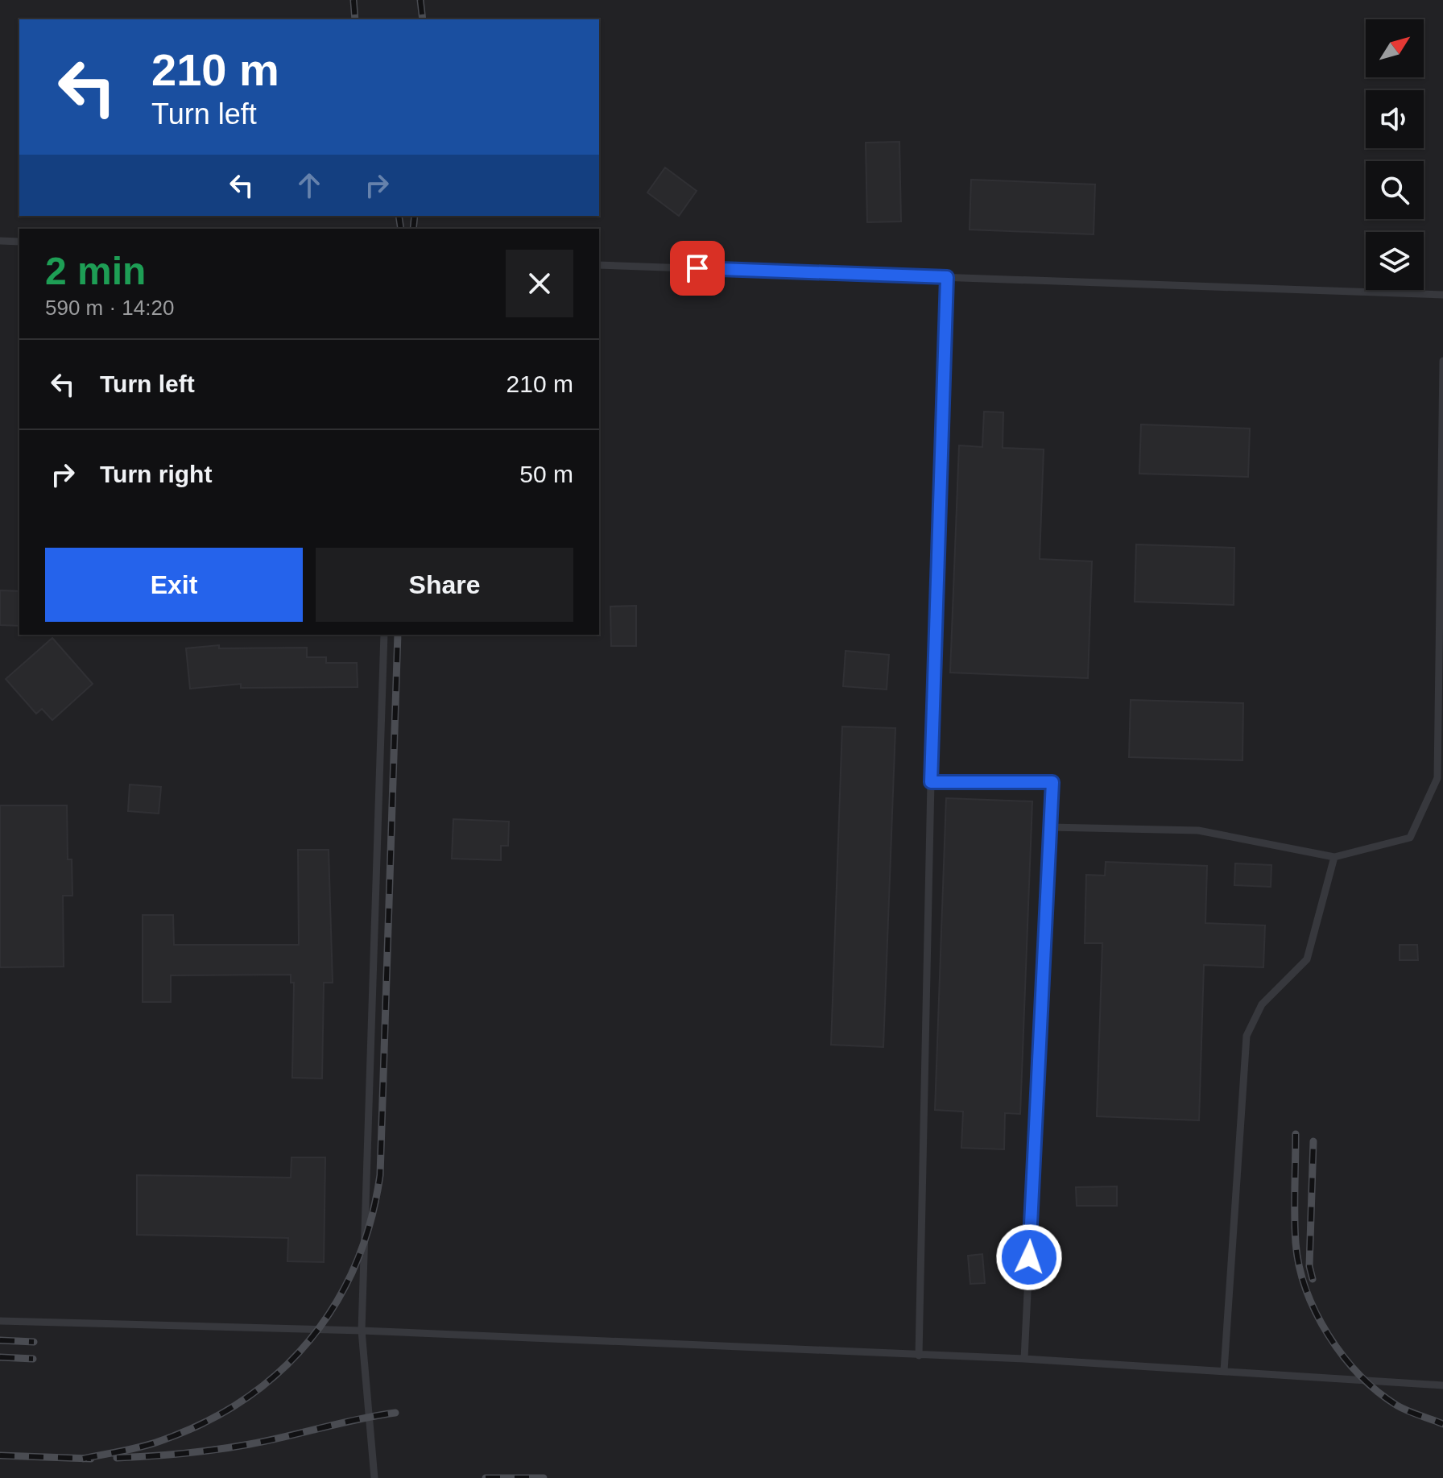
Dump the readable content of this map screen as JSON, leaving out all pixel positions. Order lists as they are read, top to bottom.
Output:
{
  "north": "top right",
  "page": {
    "turn": ["210 m", "Turn left"],
    "heading": ["2 min", "590 m · 14:20"],
    "list": [
      {
        "name": "Turn left",
        "value": "210 m"
      },
      {
        "name": "Turn right",
        "value": "50 m"
      }
    ],
    "buttons": ["Exit", "Share"]
  }
}
